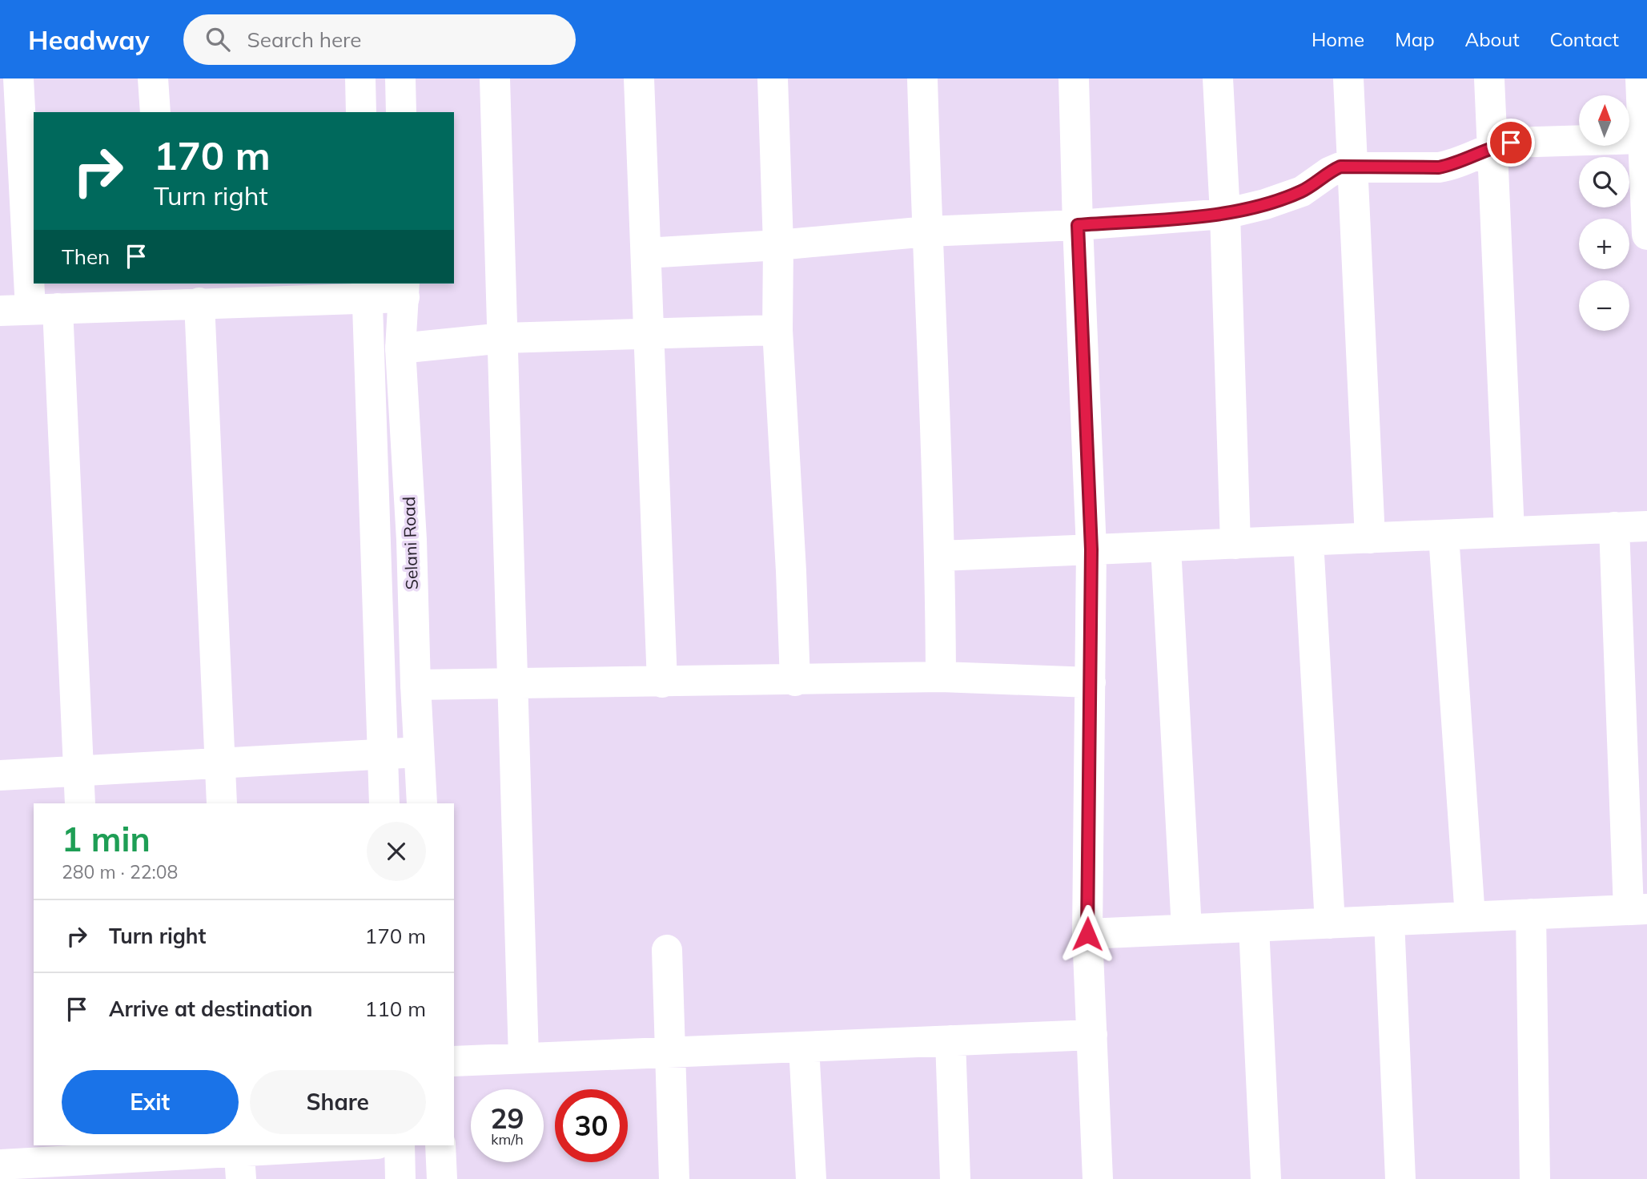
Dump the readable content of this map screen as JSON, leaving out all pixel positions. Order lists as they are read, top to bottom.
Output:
{
  "streets": {
    "street": ["Selani Road"]
  },
  "north": "top",
  "page": {
    "header": "Headway",
    "search": "Search here",
    "nav": [
      "Home",
      "Map",
      "About",
      "Contact"
    ],
    "map_buttons": ["+", "−"],
    "turn": ["170 m", "Turn right"],
    "then": "Then",
    "heading": ["1 min", "280 m · 22:08"],
    "list": [
      {
        "name": "Turn right",
        "value": "170 m"
      },
      {
        "name": "Arrive at destination",
        "value": "110 m"
      }
    ],
    "buttons": ["Exit", "Share"],
    "speed": "29 km/h",
    "limit": "30"
  }
}
